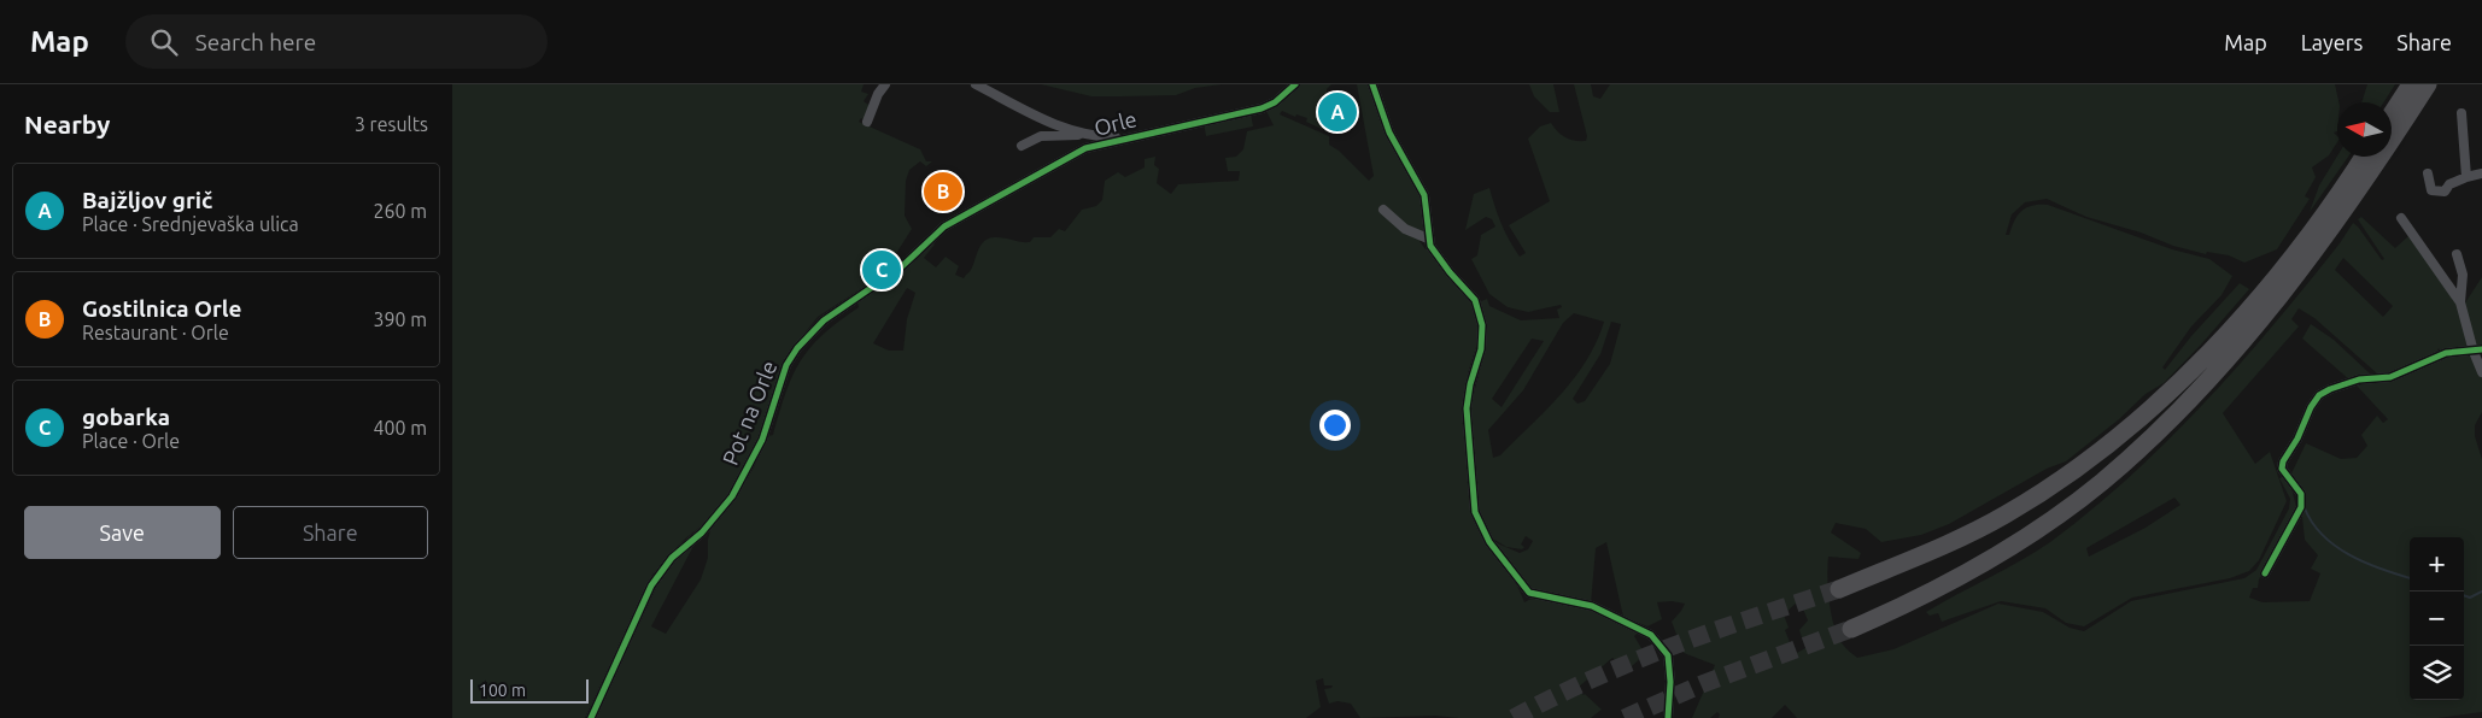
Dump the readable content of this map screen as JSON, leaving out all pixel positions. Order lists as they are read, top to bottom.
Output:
{
  "streets": {
    "street": ["Orle", "Pot na Orle"]
  },
  "crossings": [
    ["Orle", "Pot na Orle"]
  ],
  "scale_bar": "100 m",
  "north": "left",
  "page": {
    "header": "Map",
    "search": "Search here",
    "nav": ["Map", "Layers", "Share"],
    "heading": ["Nearby", "3 results"],
    "pins": ["A", "B", "C"],
    "list": [
      {
        "mark": "A",
        "name": "Bajžljov grič",
        "note": "Place · Srednjevaška ulica",
        "value": "260 m"
      },
      {
        "mark": "B",
        "name": "Gostilnica Orle",
        "note": "Restaurant · Orle",
        "value": "390 m"
      },
      {
        "mark": "C",
        "name": "gobarka",
        "note": "Place · Orle",
        "value": "400 m"
      }
    ],
    "buttons": ["Save", "Share"],
    "map_buttons": ["+", "−"],
    "scale": "100 m"
  }
}
